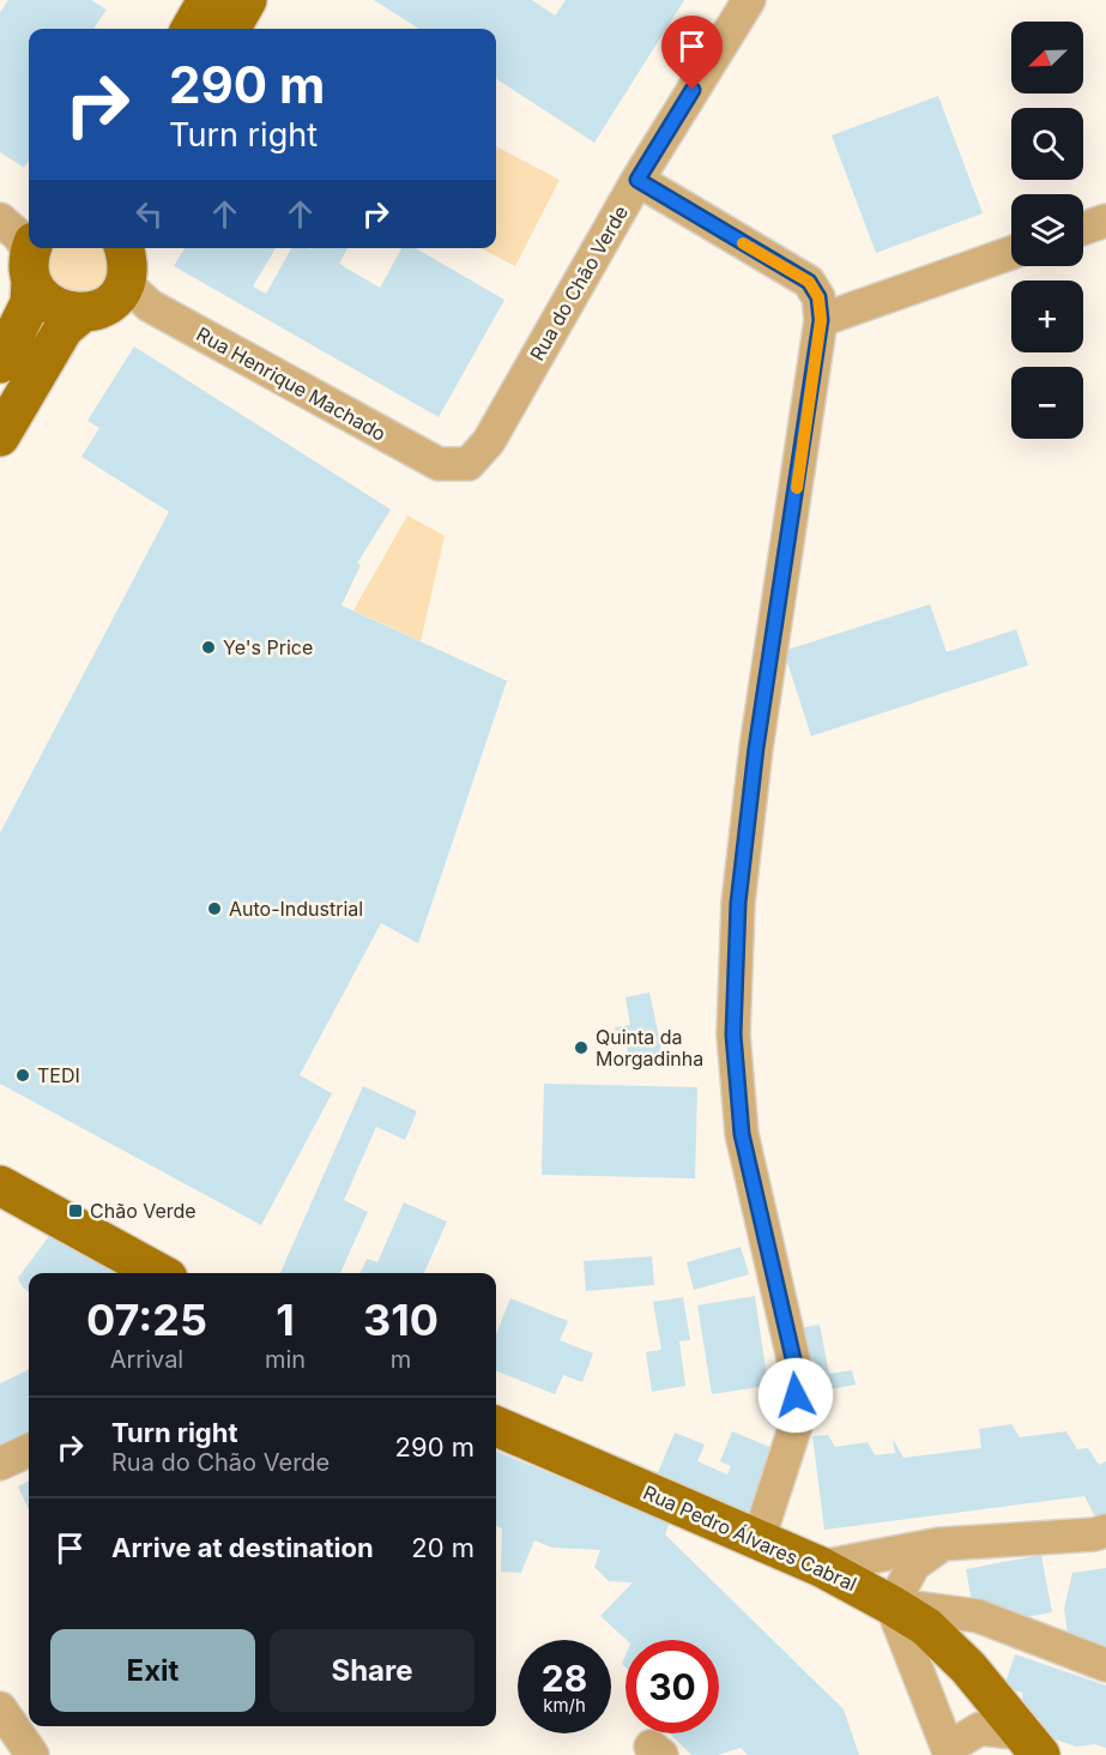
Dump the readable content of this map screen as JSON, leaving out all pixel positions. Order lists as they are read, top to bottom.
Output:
{
  "streets": {
    "main road": ["Rua Pedro Álvares Cabral"],
    "street": ["Rua do Chão Verde", "Rua Henrique Machado"]
  },
  "crossings": [
    ["Rua do Chão Verde", "Rua Henrique Machado"]
  ],
  "places": {
    "other": [
      "Ye's Price",
      "Auto-Industrial",
      "Quinta da Morgadinha",
      "TEDI"
    ],
    "transit": ["Chão Verde"]
  },
  "north": "bottom left",
  "page": {
    "map_buttons": ["+", "−"],
    "turn": ["290 m", "Turn right"],
    "eta": [
      "07:25",
      "Arrival",
      "1",
      "min",
      "310",
      "m"
    ],
    "list": [
      {
        "name": "Turn right",
        "note": "Rua do Chão Verde",
        "value": "290 m"
      },
      {
        "name": "Arrive at destination",
        "value": "20 m"
      }
    ],
    "buttons": ["Exit", "Share"],
    "speed": "28 km/h",
    "limit": "30"
  }
}
